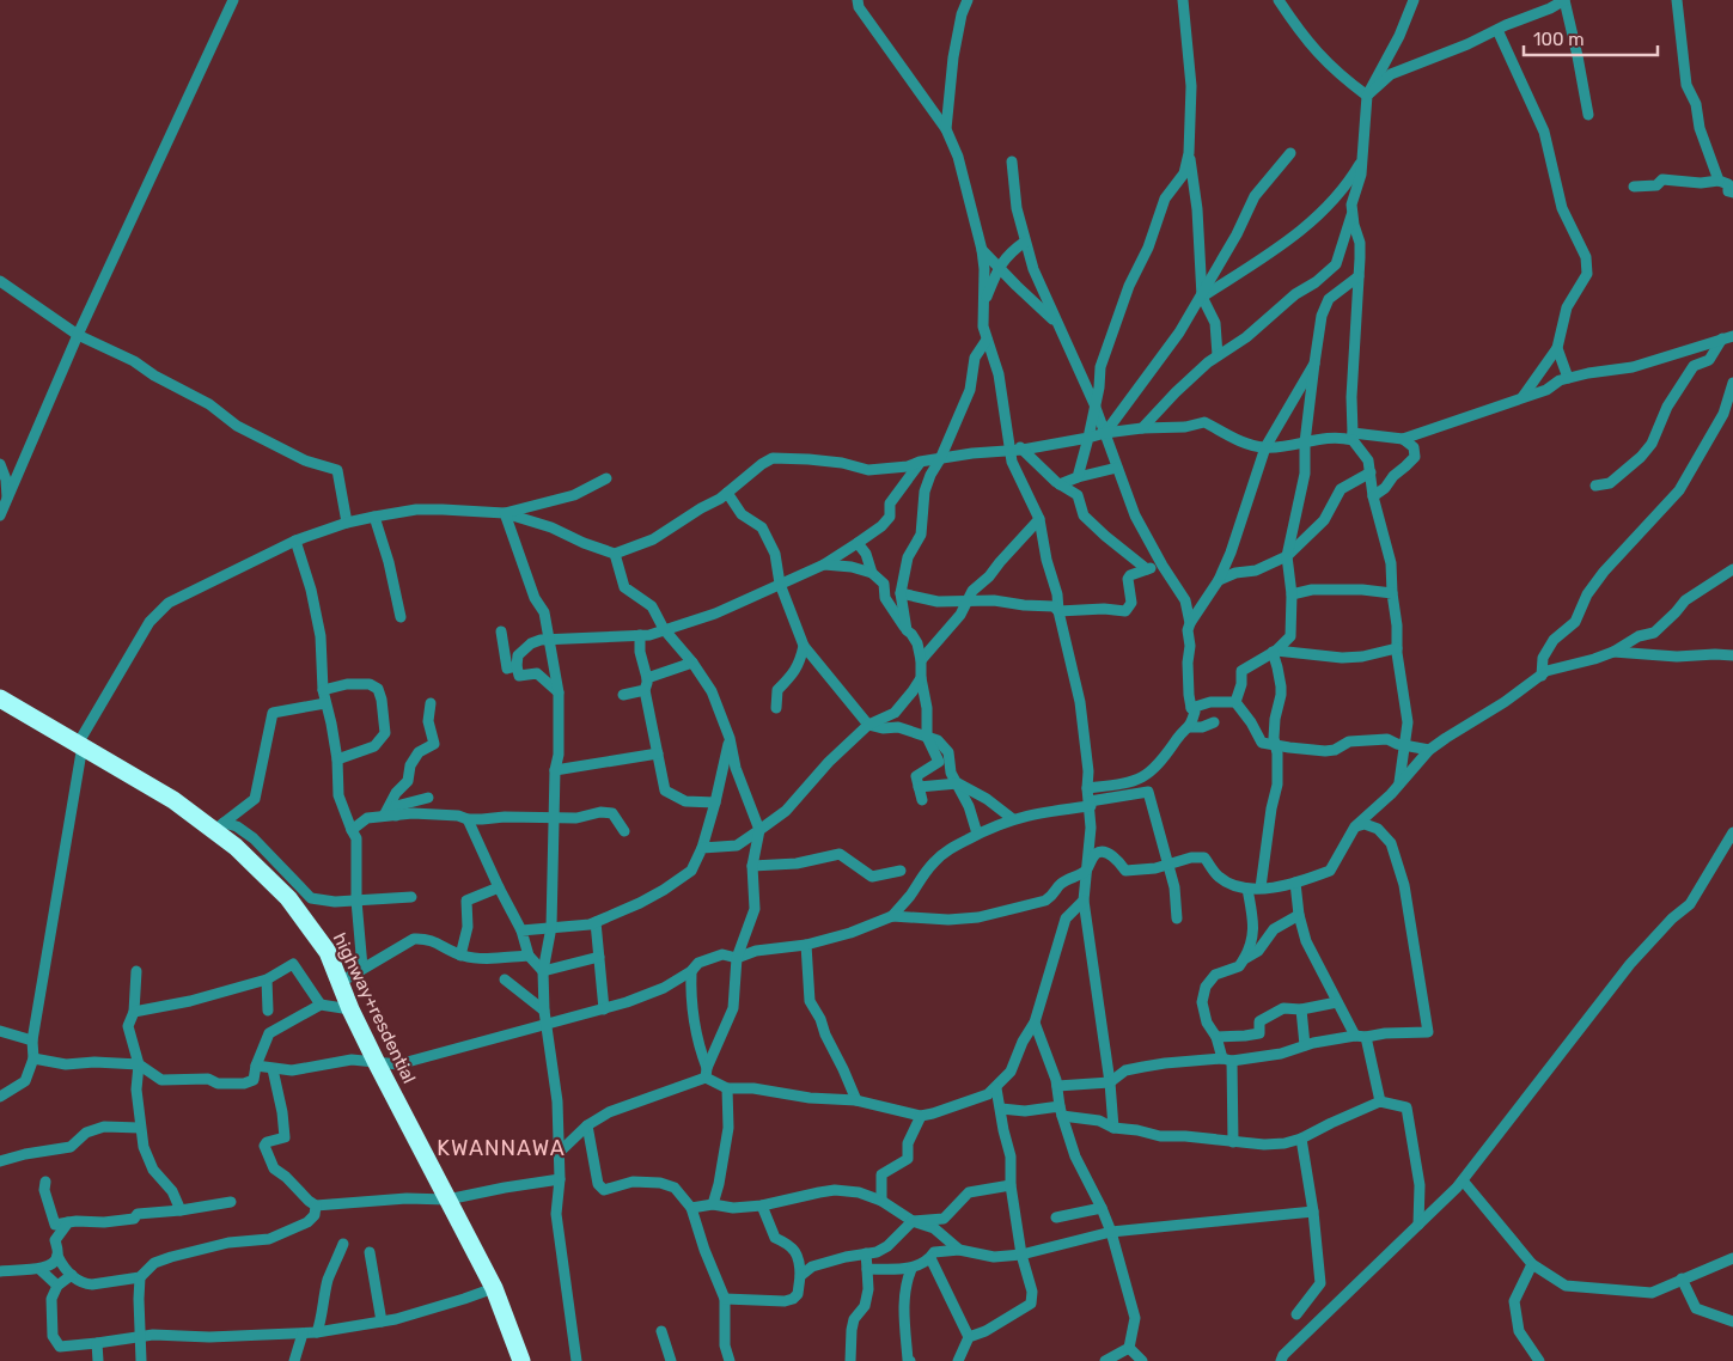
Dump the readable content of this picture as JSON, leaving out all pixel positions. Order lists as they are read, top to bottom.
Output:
{
  "streets": {
    "highway": ["highway+resdential"]
  },
  "districts": ["KWANNAWA"],
  "scale_bar": "100 m"
}
